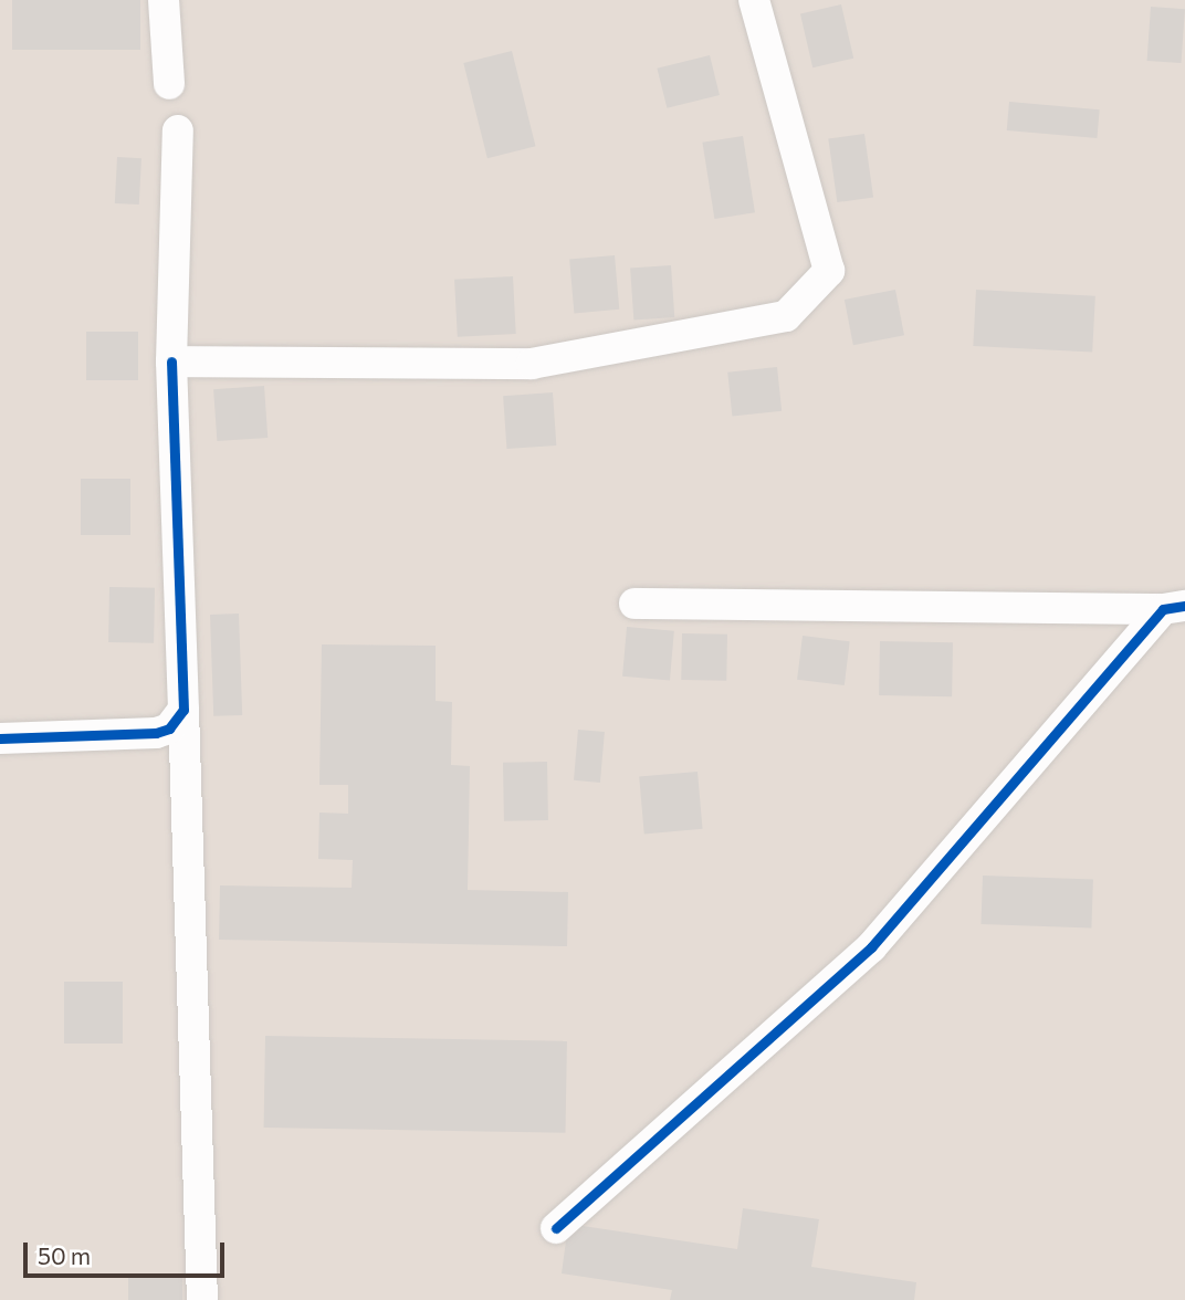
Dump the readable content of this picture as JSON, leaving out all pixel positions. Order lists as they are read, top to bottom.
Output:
{
  "scale_bar": "50 m"
}
